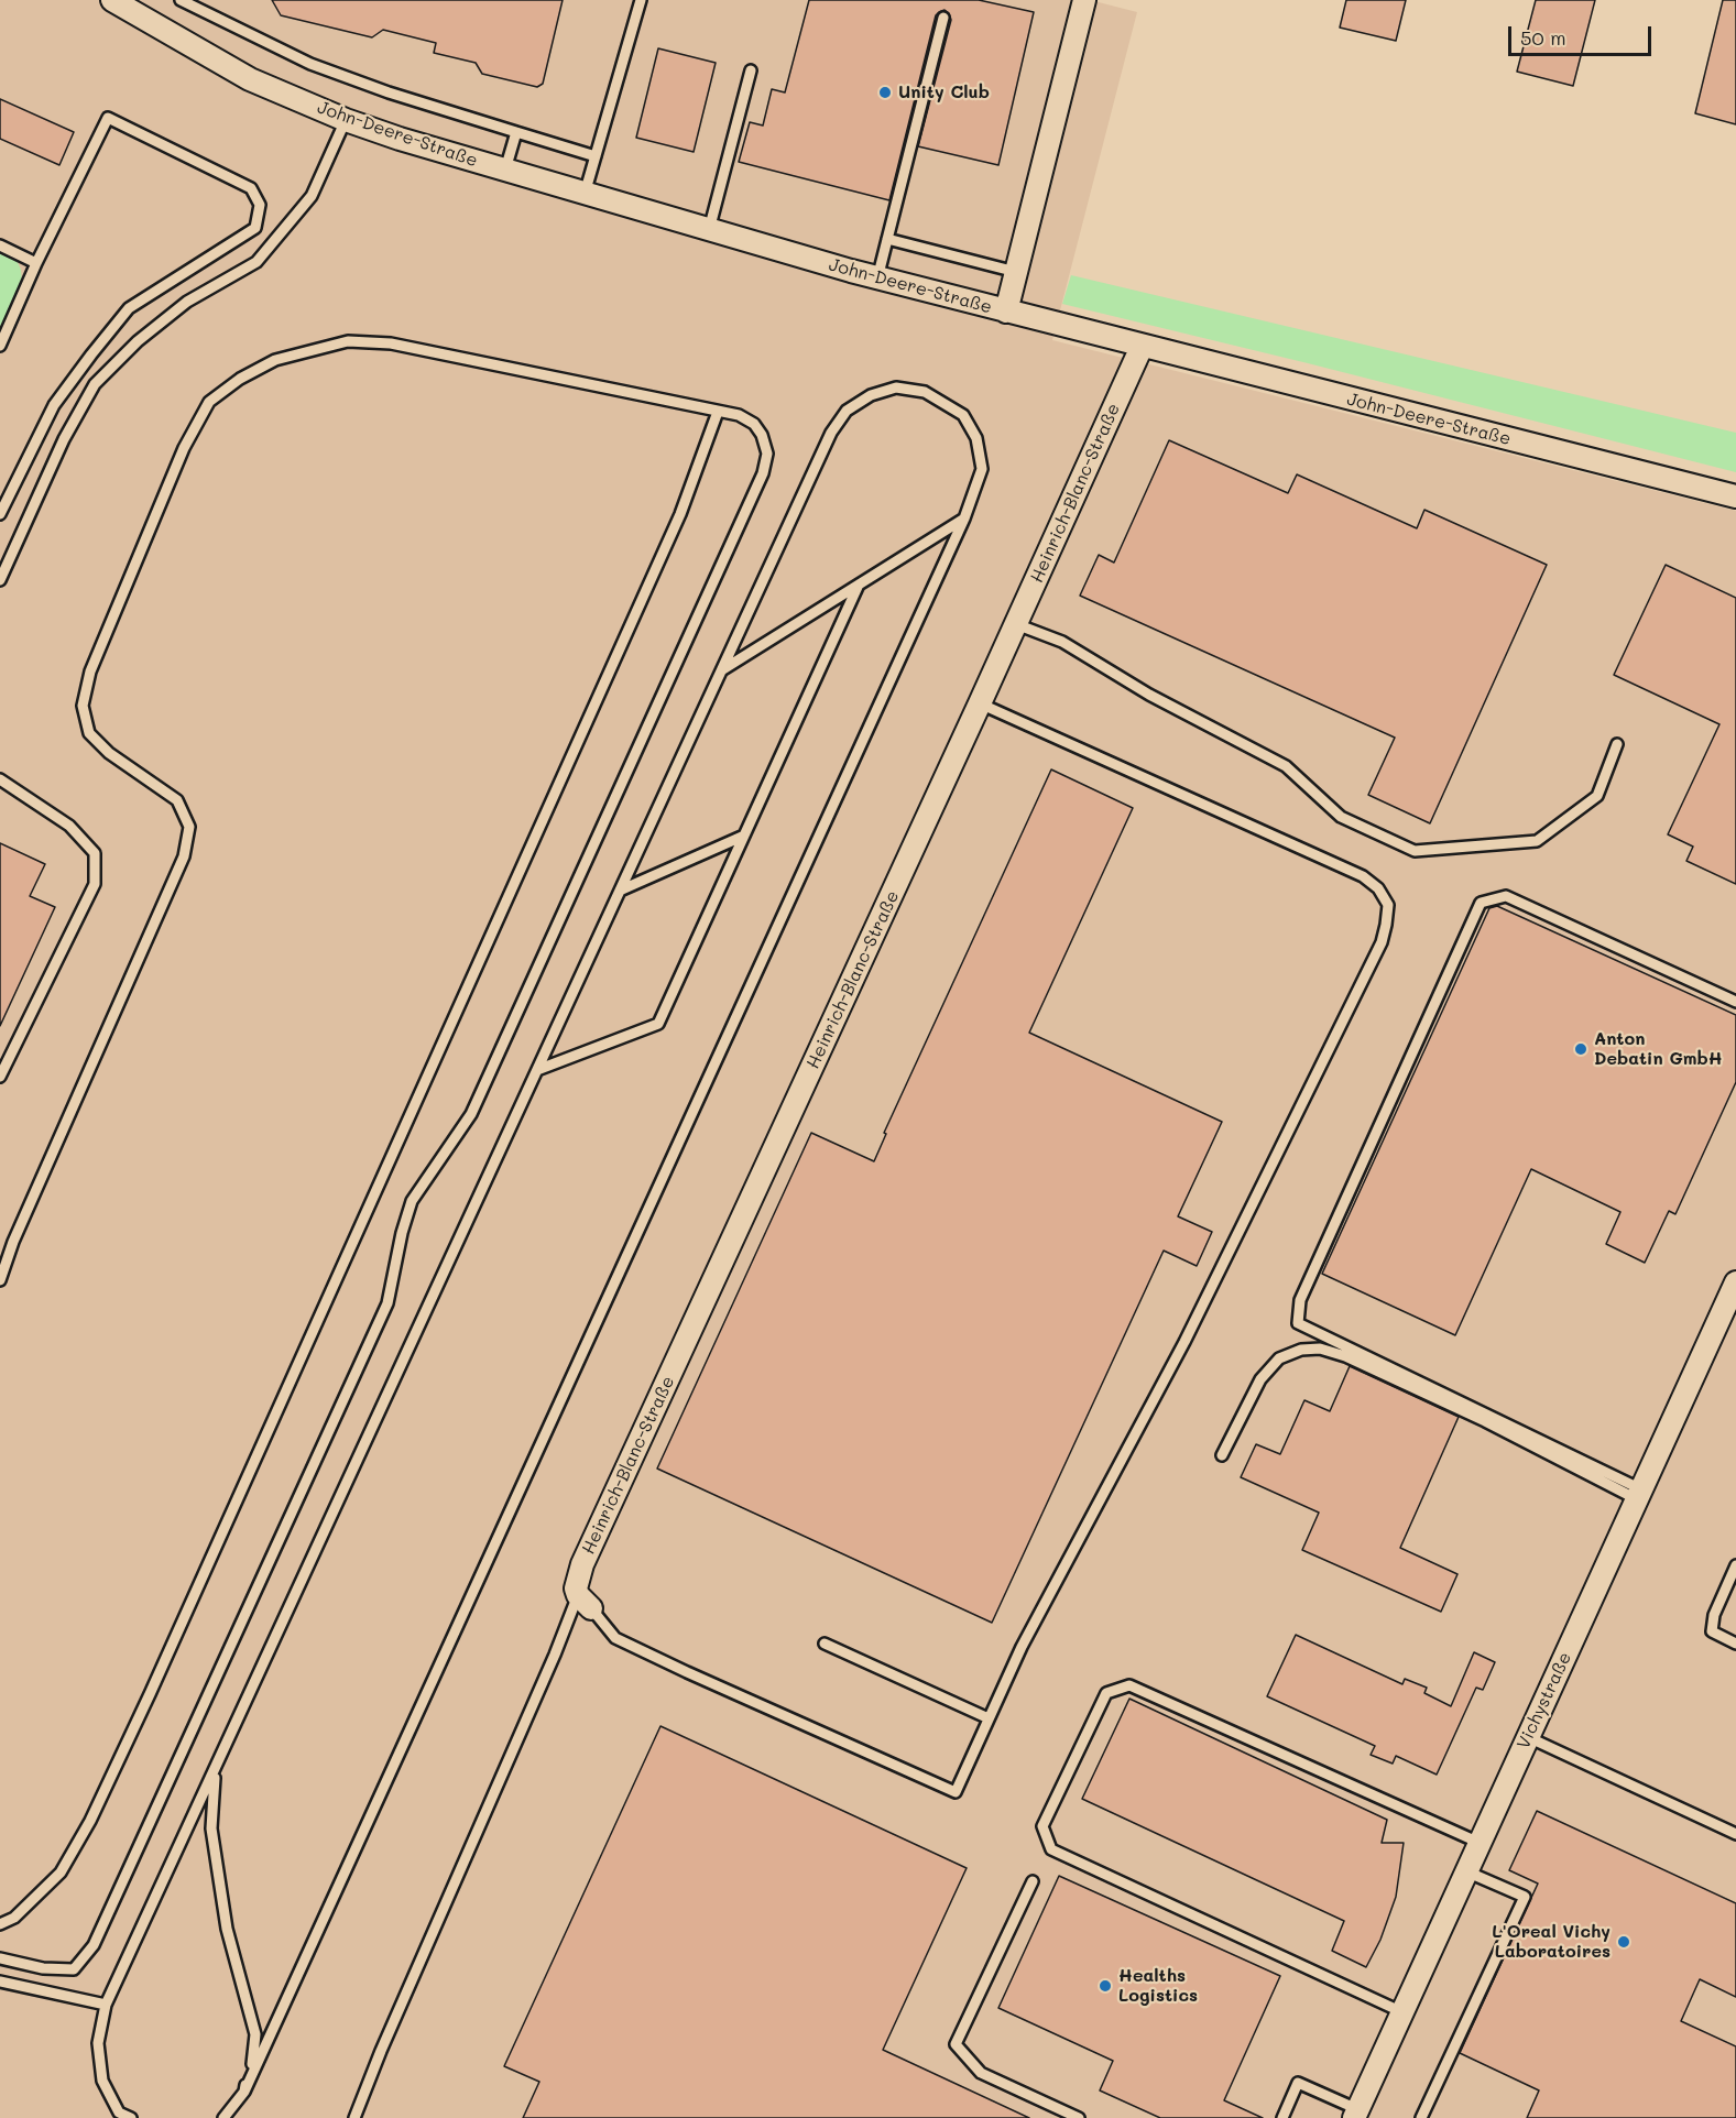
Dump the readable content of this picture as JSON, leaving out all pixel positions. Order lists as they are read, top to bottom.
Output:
{
  "streets": {
    "street": ["John-Deere-Straße", "Heinrich-Blanc-Straße", "Vichystraße"]
  },
  "crossings": [
    ["John-Deere-Straße", "Heinrich-Blanc-Straße"]
  ],
  "places": [
    "Unity Club",
    "Anton Debatin GmbH",
    "L'Oreal Vichy Laboratoires",
    "Healths Logistics"
  ],
  "scale_bar": "50 m"
}
